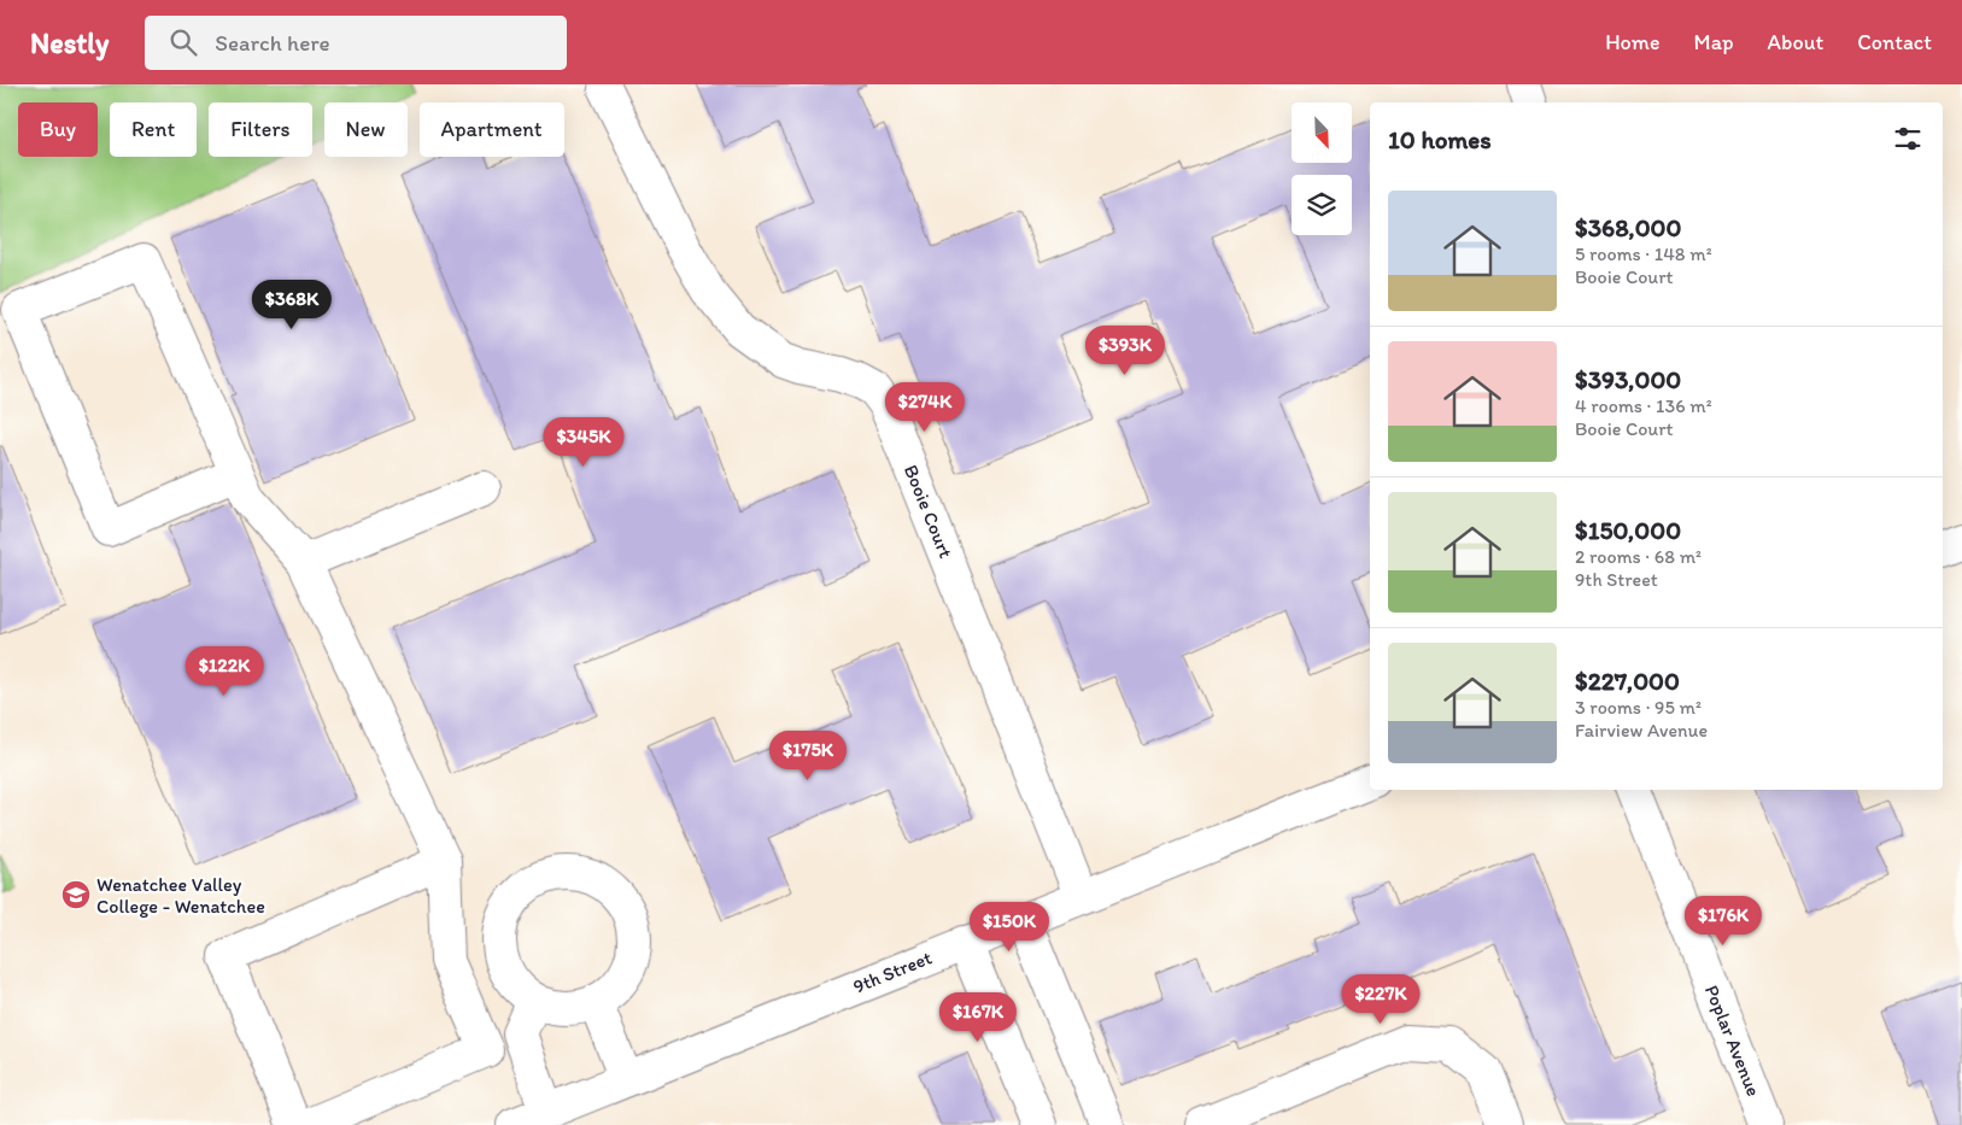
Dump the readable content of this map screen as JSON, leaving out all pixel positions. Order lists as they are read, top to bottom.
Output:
{
  "streets": {
    "street": ["Booie Court", "9th Street", "Poplar Avenue"]
  },
  "crossings": [
    ["Booie Court", "9th Street"]
  ],
  "places": {
    "school or university": ["Wenatchee Valley College - Wenatchee"]
  },
  "north": "bottom right",
  "page": {
    "header": "Nestly",
    "search": "Search here",
    "nav": [
      "Home",
      "Map",
      "About",
      "Contact"
    ],
    "chip": [
      "Buy",
      "Rent",
      "Filters",
      "New",
      "Apartment"
    ],
    "heading": "10 homes",
    "list": [
      {
        "name": "$368,000",
        "note": "5 rooms · 148 m² · Booie Court"
      },
      {
        "name": "$393,000",
        "note": "4 rooms · 136 m² · Booie Court"
      },
      {
        "name": "$150,000",
        "note": "2 rooms · 68 m² · 9th Street"
      },
      {
        "name": "$227,000",
        "note": "3 rooms · 95 m² · Fairview Avenue"
      }
    ],
    "price": [
      "$368K",
      "$393K",
      "$274K",
      "$345K",
      "$122K",
      "$175K",
      "$176K",
      "$150K",
      "$227K",
      "$167K"
    ]
  }
}
